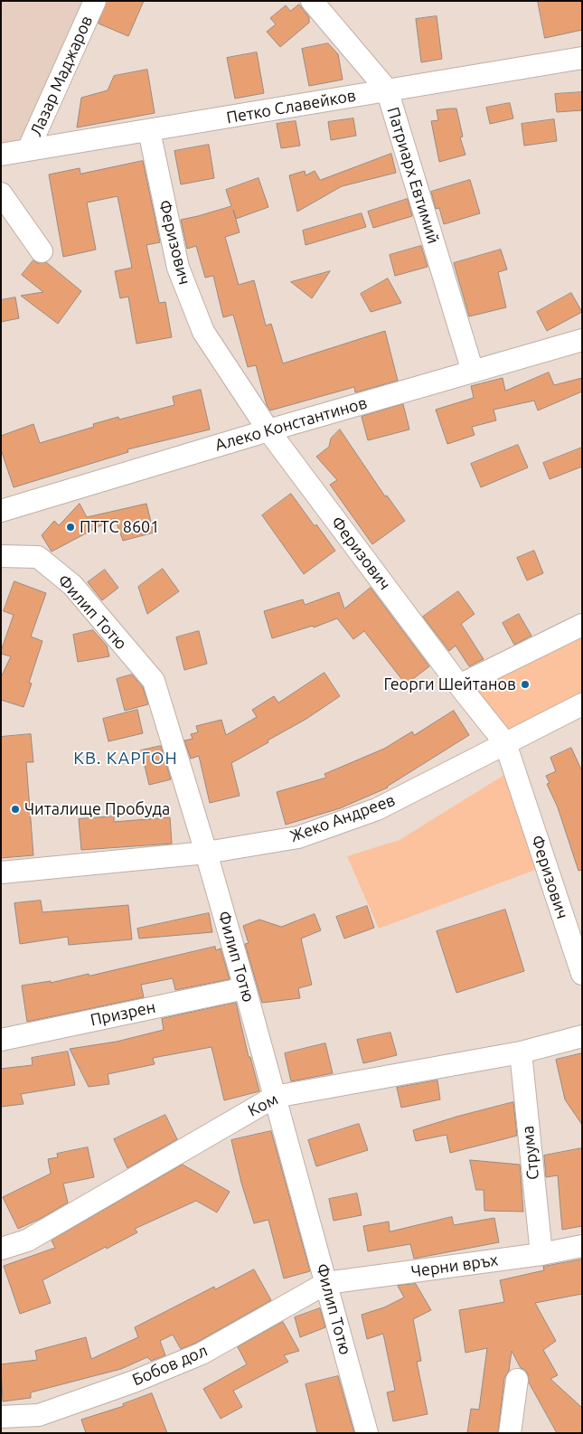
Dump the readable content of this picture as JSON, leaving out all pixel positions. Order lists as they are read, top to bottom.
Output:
{
  "streets": {
    "street": [
      "Лазар Маджаров",
      "Петко Славейков",
      "Патриарх Евтимий",
      "Феризович",
      "Алеко Константинов",
      "Филип Тотю",
      "Жеко Андреев",
      "Призрен",
      "Ком",
      "Струма",
      "Черни връх",
      "Бобов дол"
    ]
  },
  "crossings": [
    ["Лазар Маджаров", "Петко Славейков"],
    ["Петко Славейков", "Патриарх Евтимий"],
    ["Петко Славейков", "Феризович"],
    ["Патриарх Евтимий", "Алеко Константинов"],
    ["Феризович", "Алеко Константинов"],
    ["Феризович", "Жеко Андреев"],
    ["Филип Тотю", "Жеко Андреев"],
    ["Филип Тотю", "Призрен"],
    ["Филип Тотю", "Ком"],
    ["Филип Тотю", "Черни връх"],
    ["Филип Тотю", "Бобов дол"],
    ["Ком", "Струма"],
    ["Струма", "Черни връх"],
    ["Черни връх", "Бобов дол"]
  ],
  "districts": ["КВ. КАРГОН"],
  "places": ["ПТТС 8601", "Георги Шейтанов", "Читалище Пробуда"]
}
